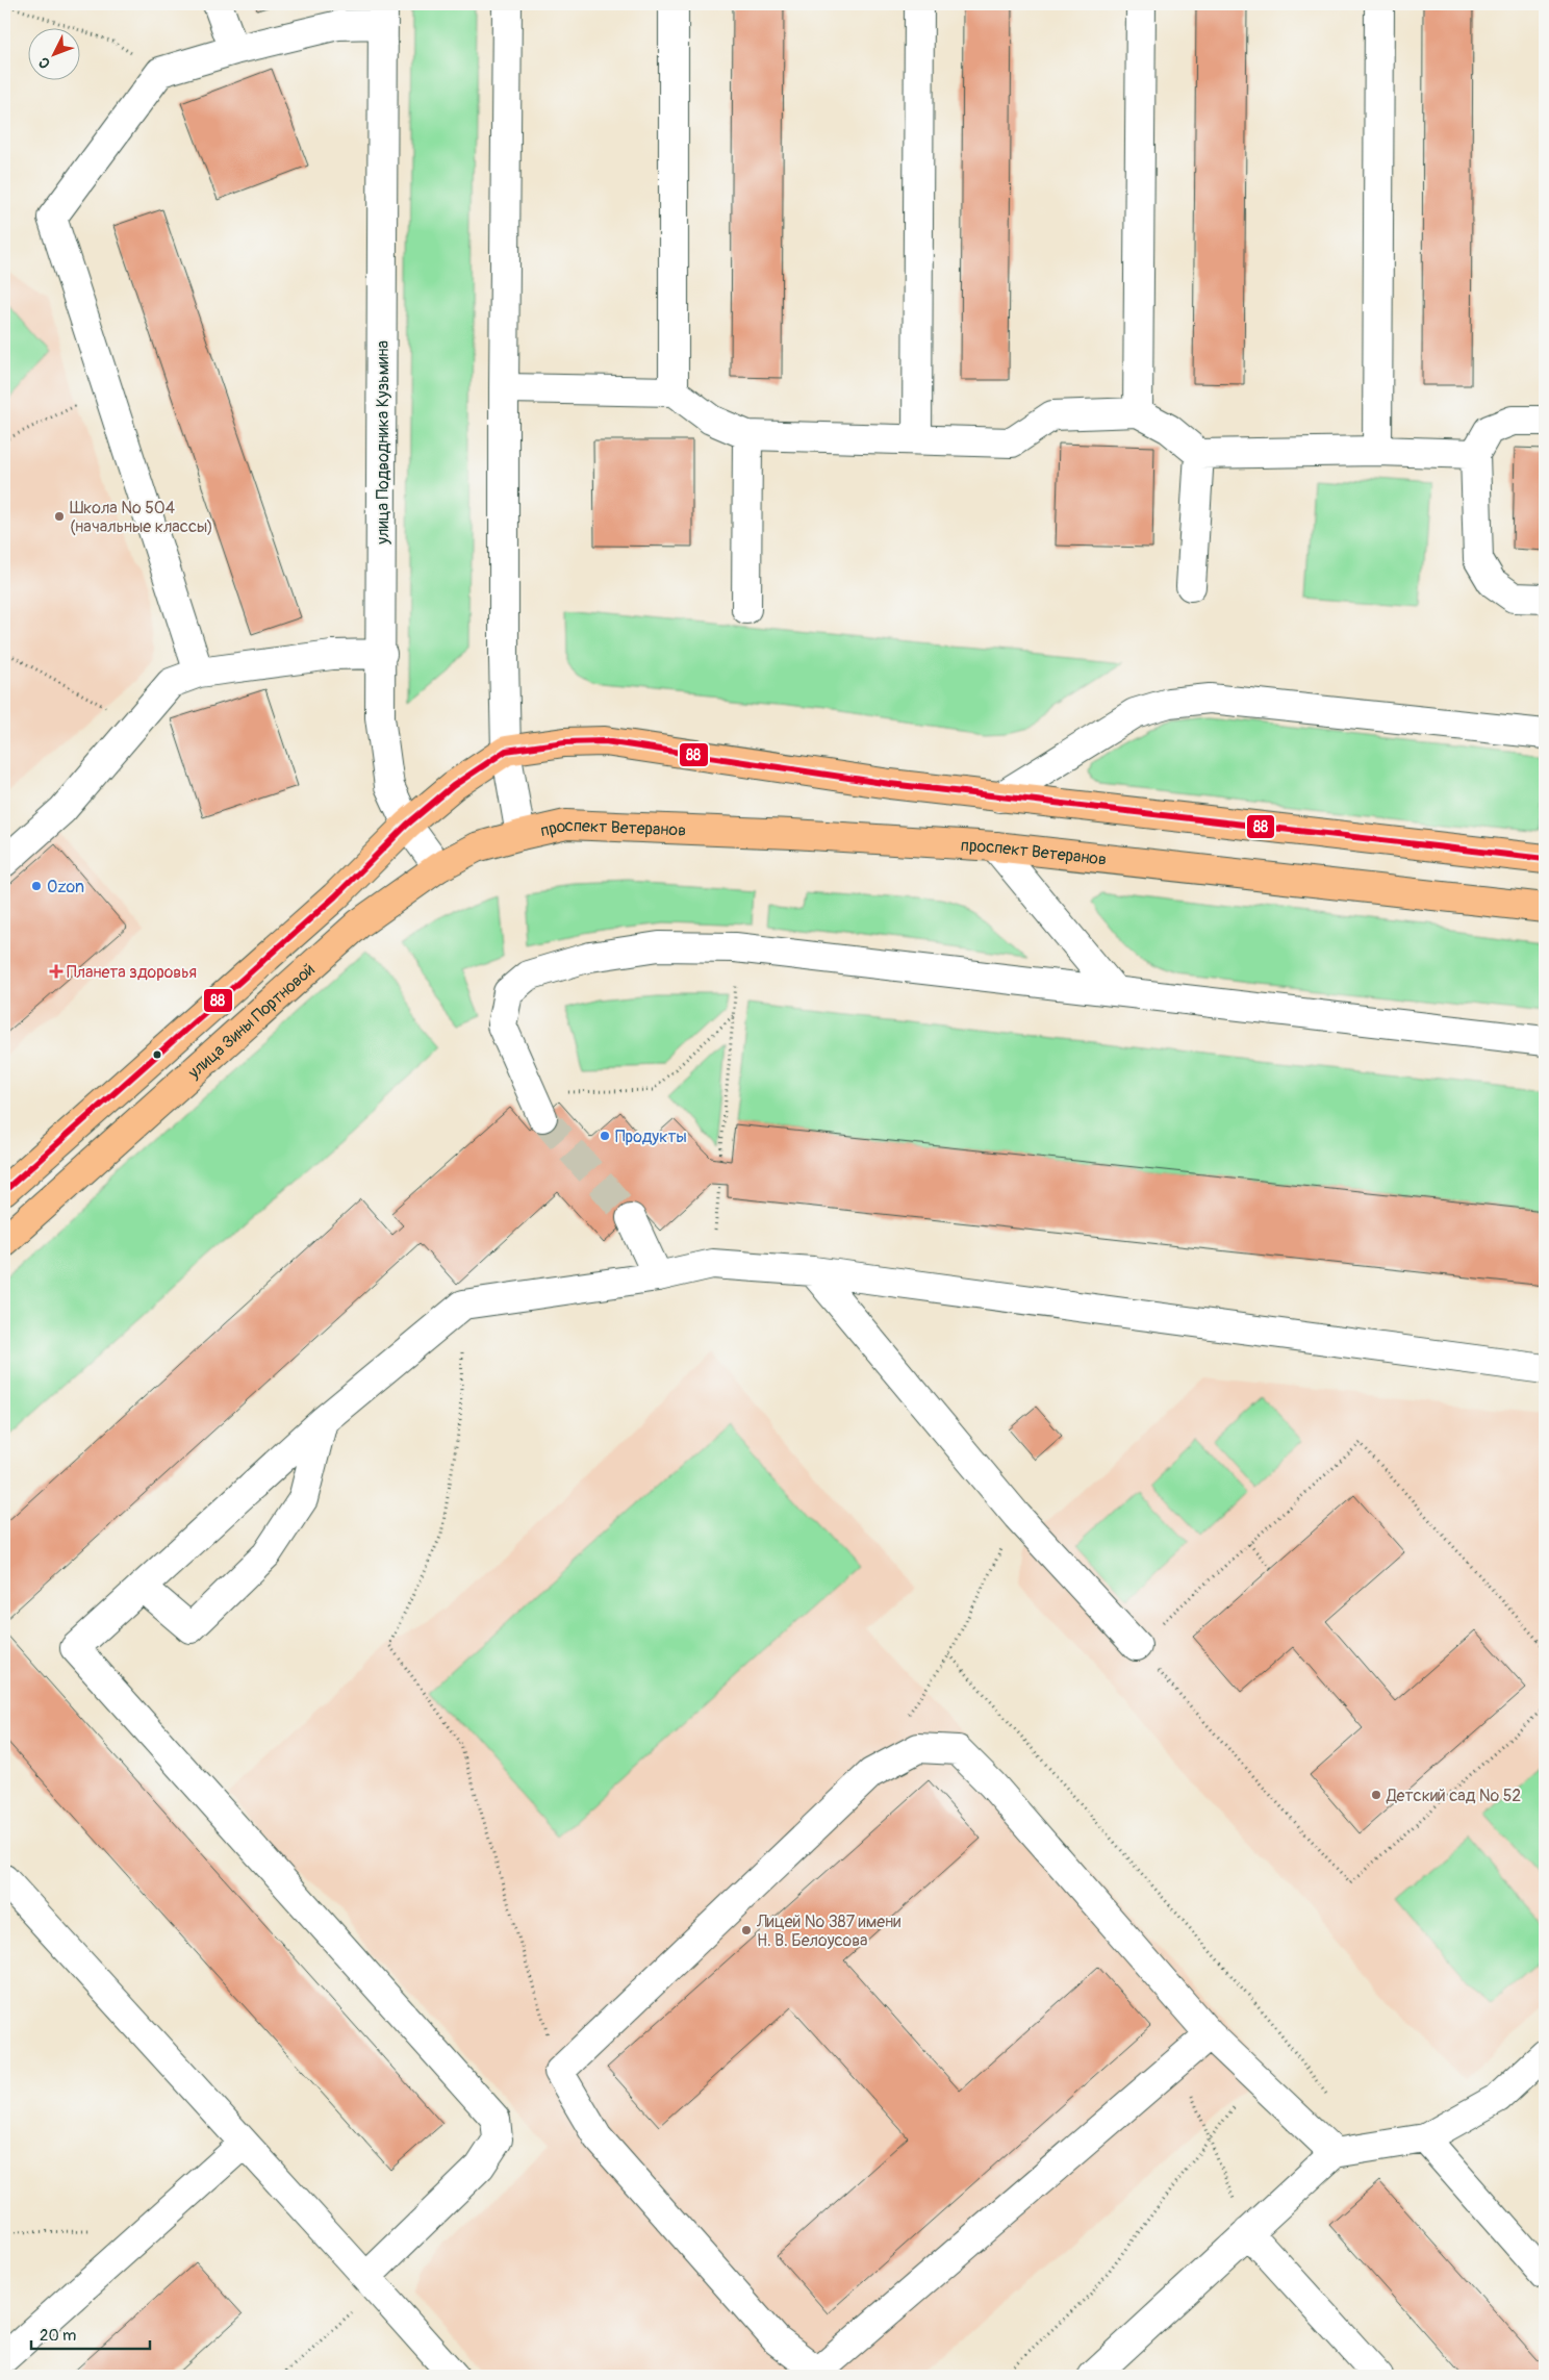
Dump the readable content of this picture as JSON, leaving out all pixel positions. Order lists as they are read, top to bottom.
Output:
{
  "streets": {
    "main road": ["проспект Ветеранов", "улица Зины Портновой"],
    "street": ["улица Подводника Кузьмина"]
  },
  "crossings": [
    ["улица Подводника Кузьмина", "улица Зины Портновой"],
    ["проспект Ветеранов", "улица Зины Портновой"]
  ],
  "places": {
    "other": [
      "Школа № 504 (начальные классы)",
      "Ozon",
      "Продукты",
      "Детский сад № 52",
      "Лицей № 387 имени Н. В. Белоусова"
    ],
    "health": ["Планета здоровья"]
  },
  "lines": ["transit line 88"],
  "scale_bar": "20 m",
  "north": "bottom left"
}
